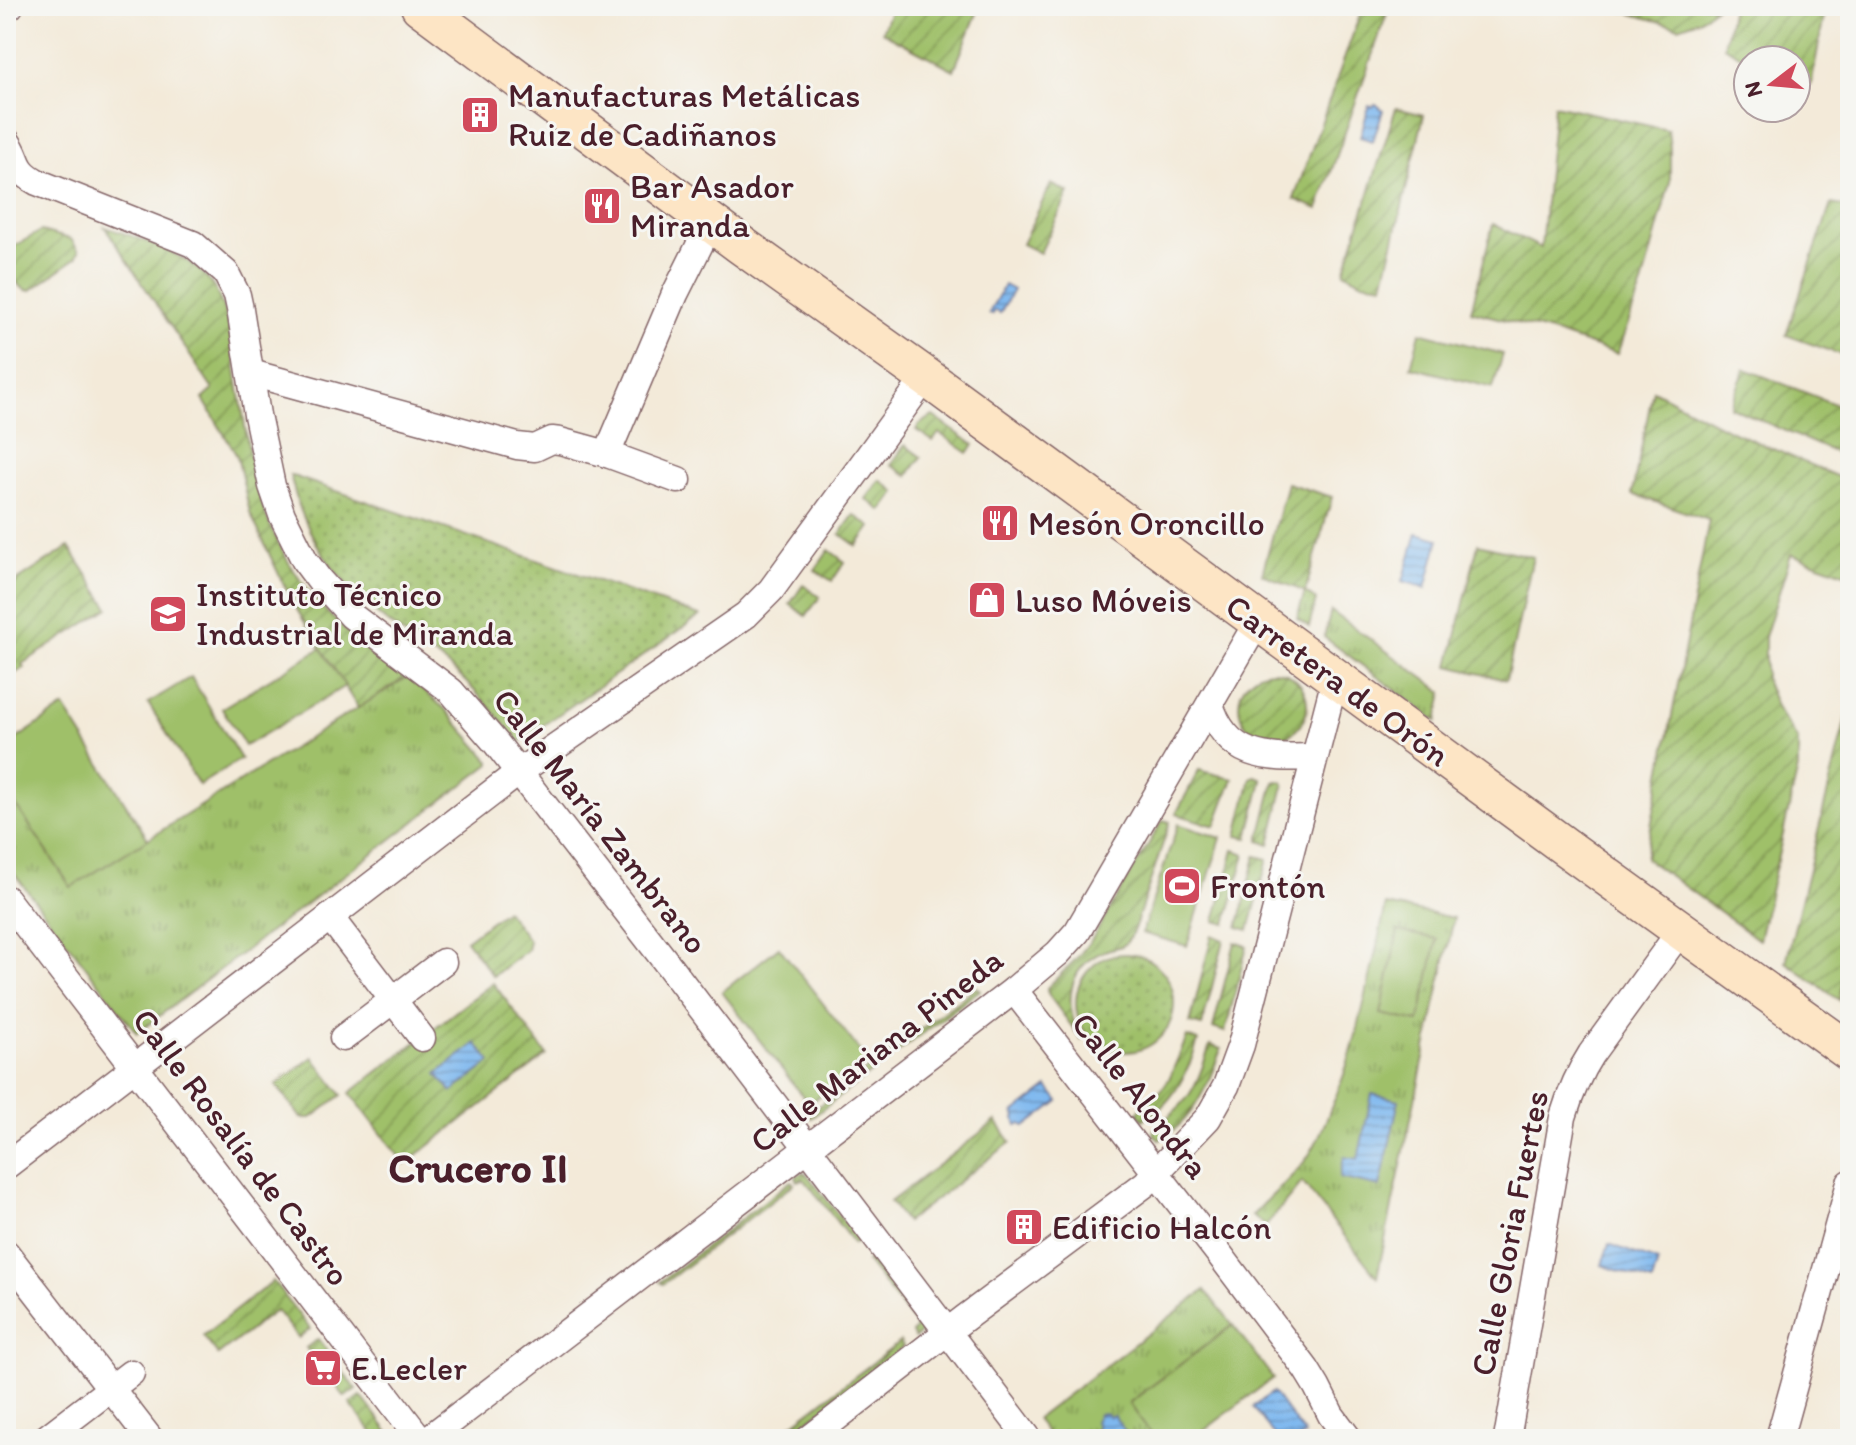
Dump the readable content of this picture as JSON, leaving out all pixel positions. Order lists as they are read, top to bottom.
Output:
{
  "streets": {
    "street": [
      "Carretera de Orón",
      "Calle María Zambrano",
      "Calle Mariana Pineda",
      "Calle Alondra",
      "Calle Rosalía de Castro",
      "Calle Gloria Fuertes"
    ]
  },
  "crossings": [
    ["Carretera de Orón", "Calle Mariana Pineda"],
    ["Carretera de Orón", "Calle Gloria Fuertes"],
    ["Calle María Zambrano", "Calle Mariana Pineda"],
    ["Calle Mariana Pineda", "Calle Alondra"]
  ],
  "districts": ["Crucero II"],
  "places": {
    "building": ["Manufacturas Metálicas Ruiz de Cadiñanos", "Edificio Halcón"],
    "restaurant": ["Bar Asador Miranda", "Mesón Oroncillo"],
    "shop": ["Luso Móveis"],
    "school or university": ["Instituto Técnico Industrial de Miranda"],
    "sports": ["Frontón"],
    "supermarket": ["E.Lecler"]
  },
  "north": "left"
}
